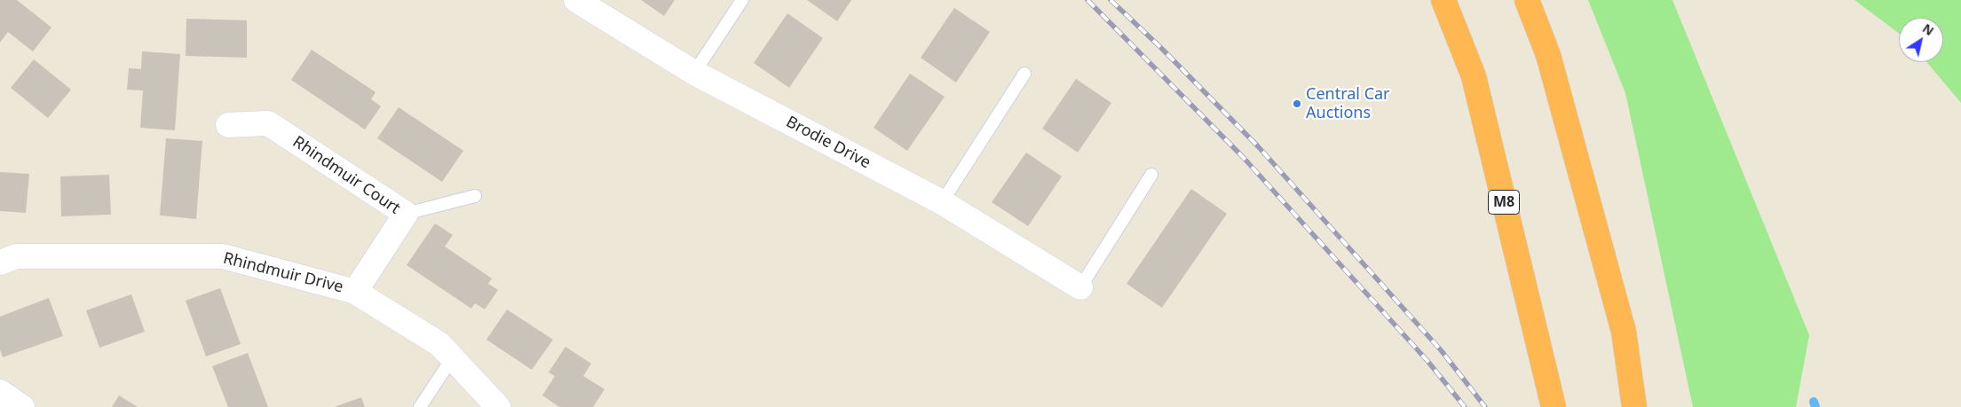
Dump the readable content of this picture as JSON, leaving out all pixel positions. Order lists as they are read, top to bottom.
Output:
{
  "streets": {
    "highway": ["M8"],
    "street": ["Brodie Drive", "Rhindmuir Court", "Rhindmuir Drive"]
  },
  "crossings": [
    ["Rhindmuir Court", "Rhindmuir Drive"]
  ],
  "places": ["Central Car Auctions"],
  "north": "top right"
}
